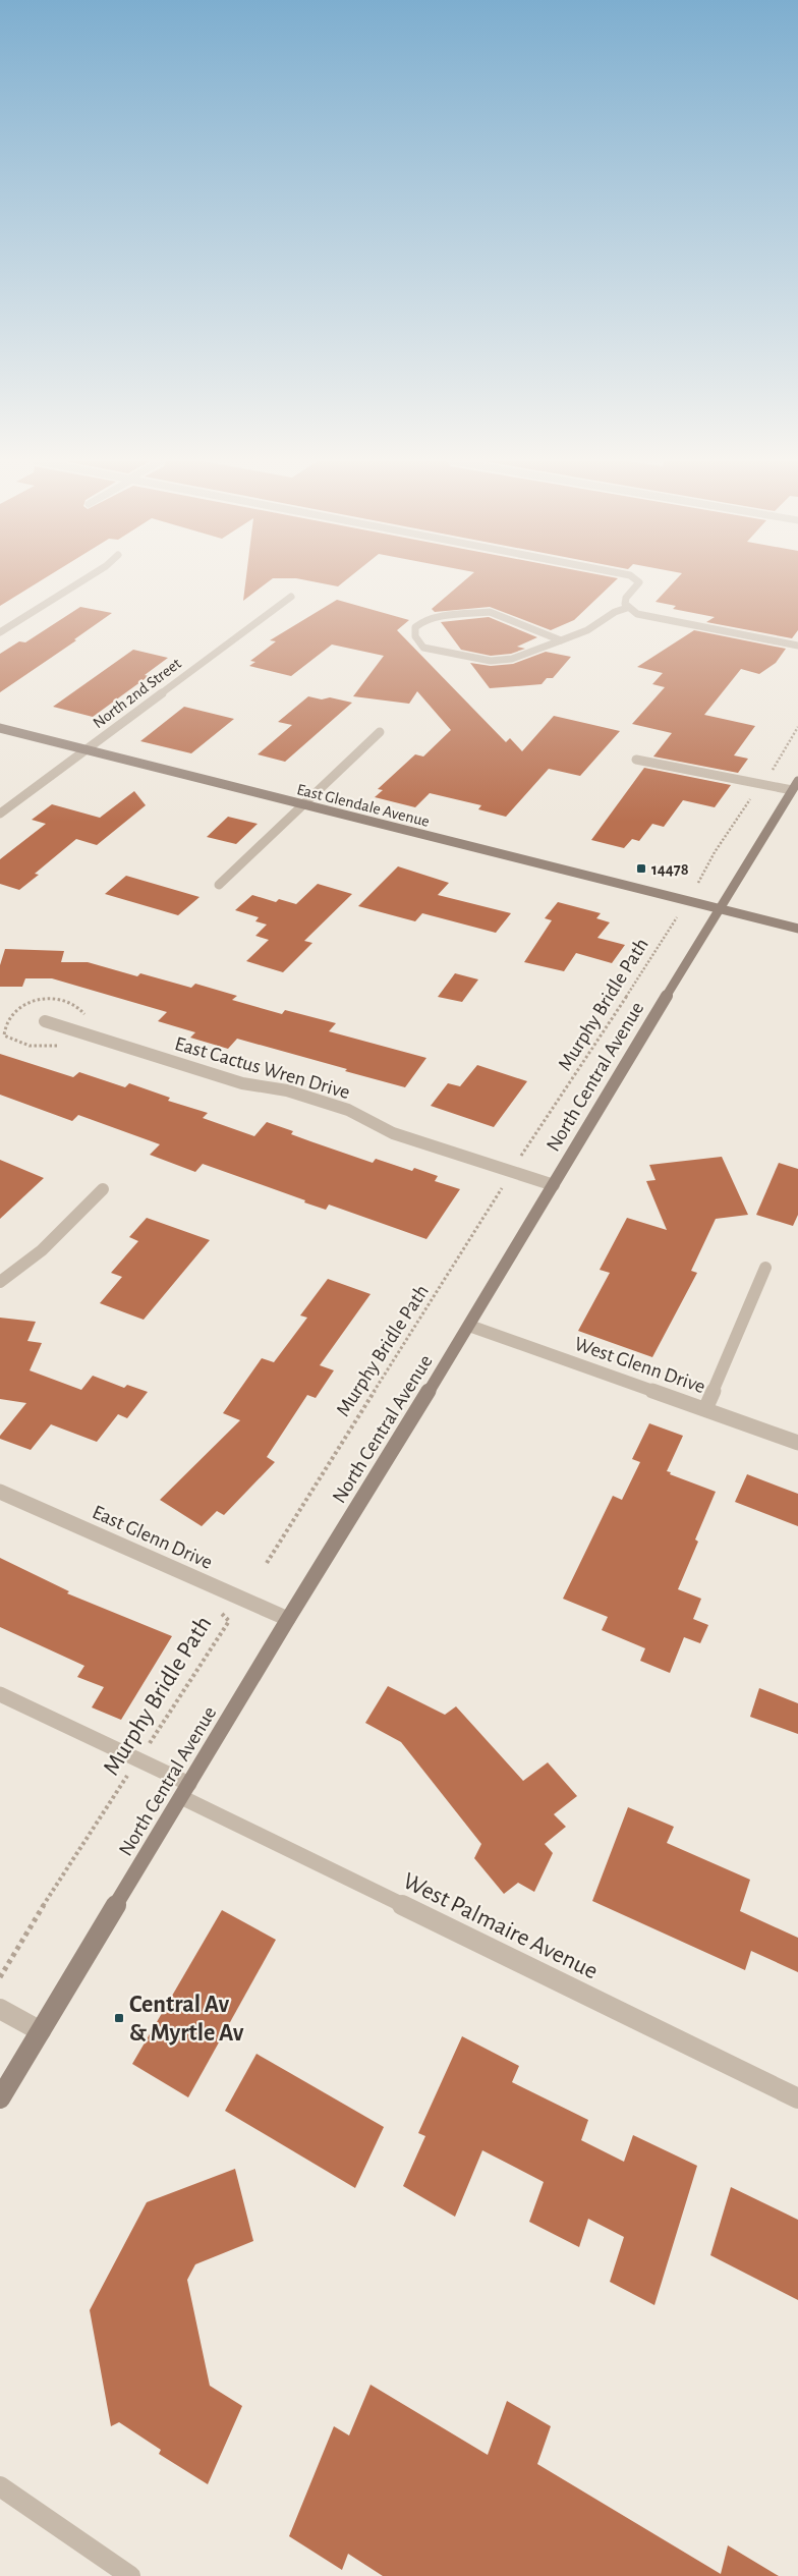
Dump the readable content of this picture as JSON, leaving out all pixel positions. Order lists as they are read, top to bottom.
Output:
{
  "streets": {
    "main road": ["East Glendale Avenue", "North Central Avenue"],
    "street": [
      "North 2nd Street",
      "East Cactus Wren Drive",
      "West Glenn Drive",
      "East Glenn Drive",
      "West Palmaire Avenue"
    ],
    "path": ["Murphy Bridle Path"]
  },
  "crossings": [
    ["North 2nd Street", "East Glendale Avenue"],
    ["East Glendale Avenue", "North Central Avenue"],
    ["Murphy Bridle Path", "West Palmaire Avenue"],
    ["East Cactus Wren Drive", "North Central Avenue"],
    ["North Central Avenue", "West Glenn Drive"],
    ["North Central Avenue", "East Glenn Drive"],
    ["North Central Avenue", "West Palmaire Avenue"]
  ],
  "places": {
    "transit": ["14478", "Central Av & Myrtle Av"]
  }
}
